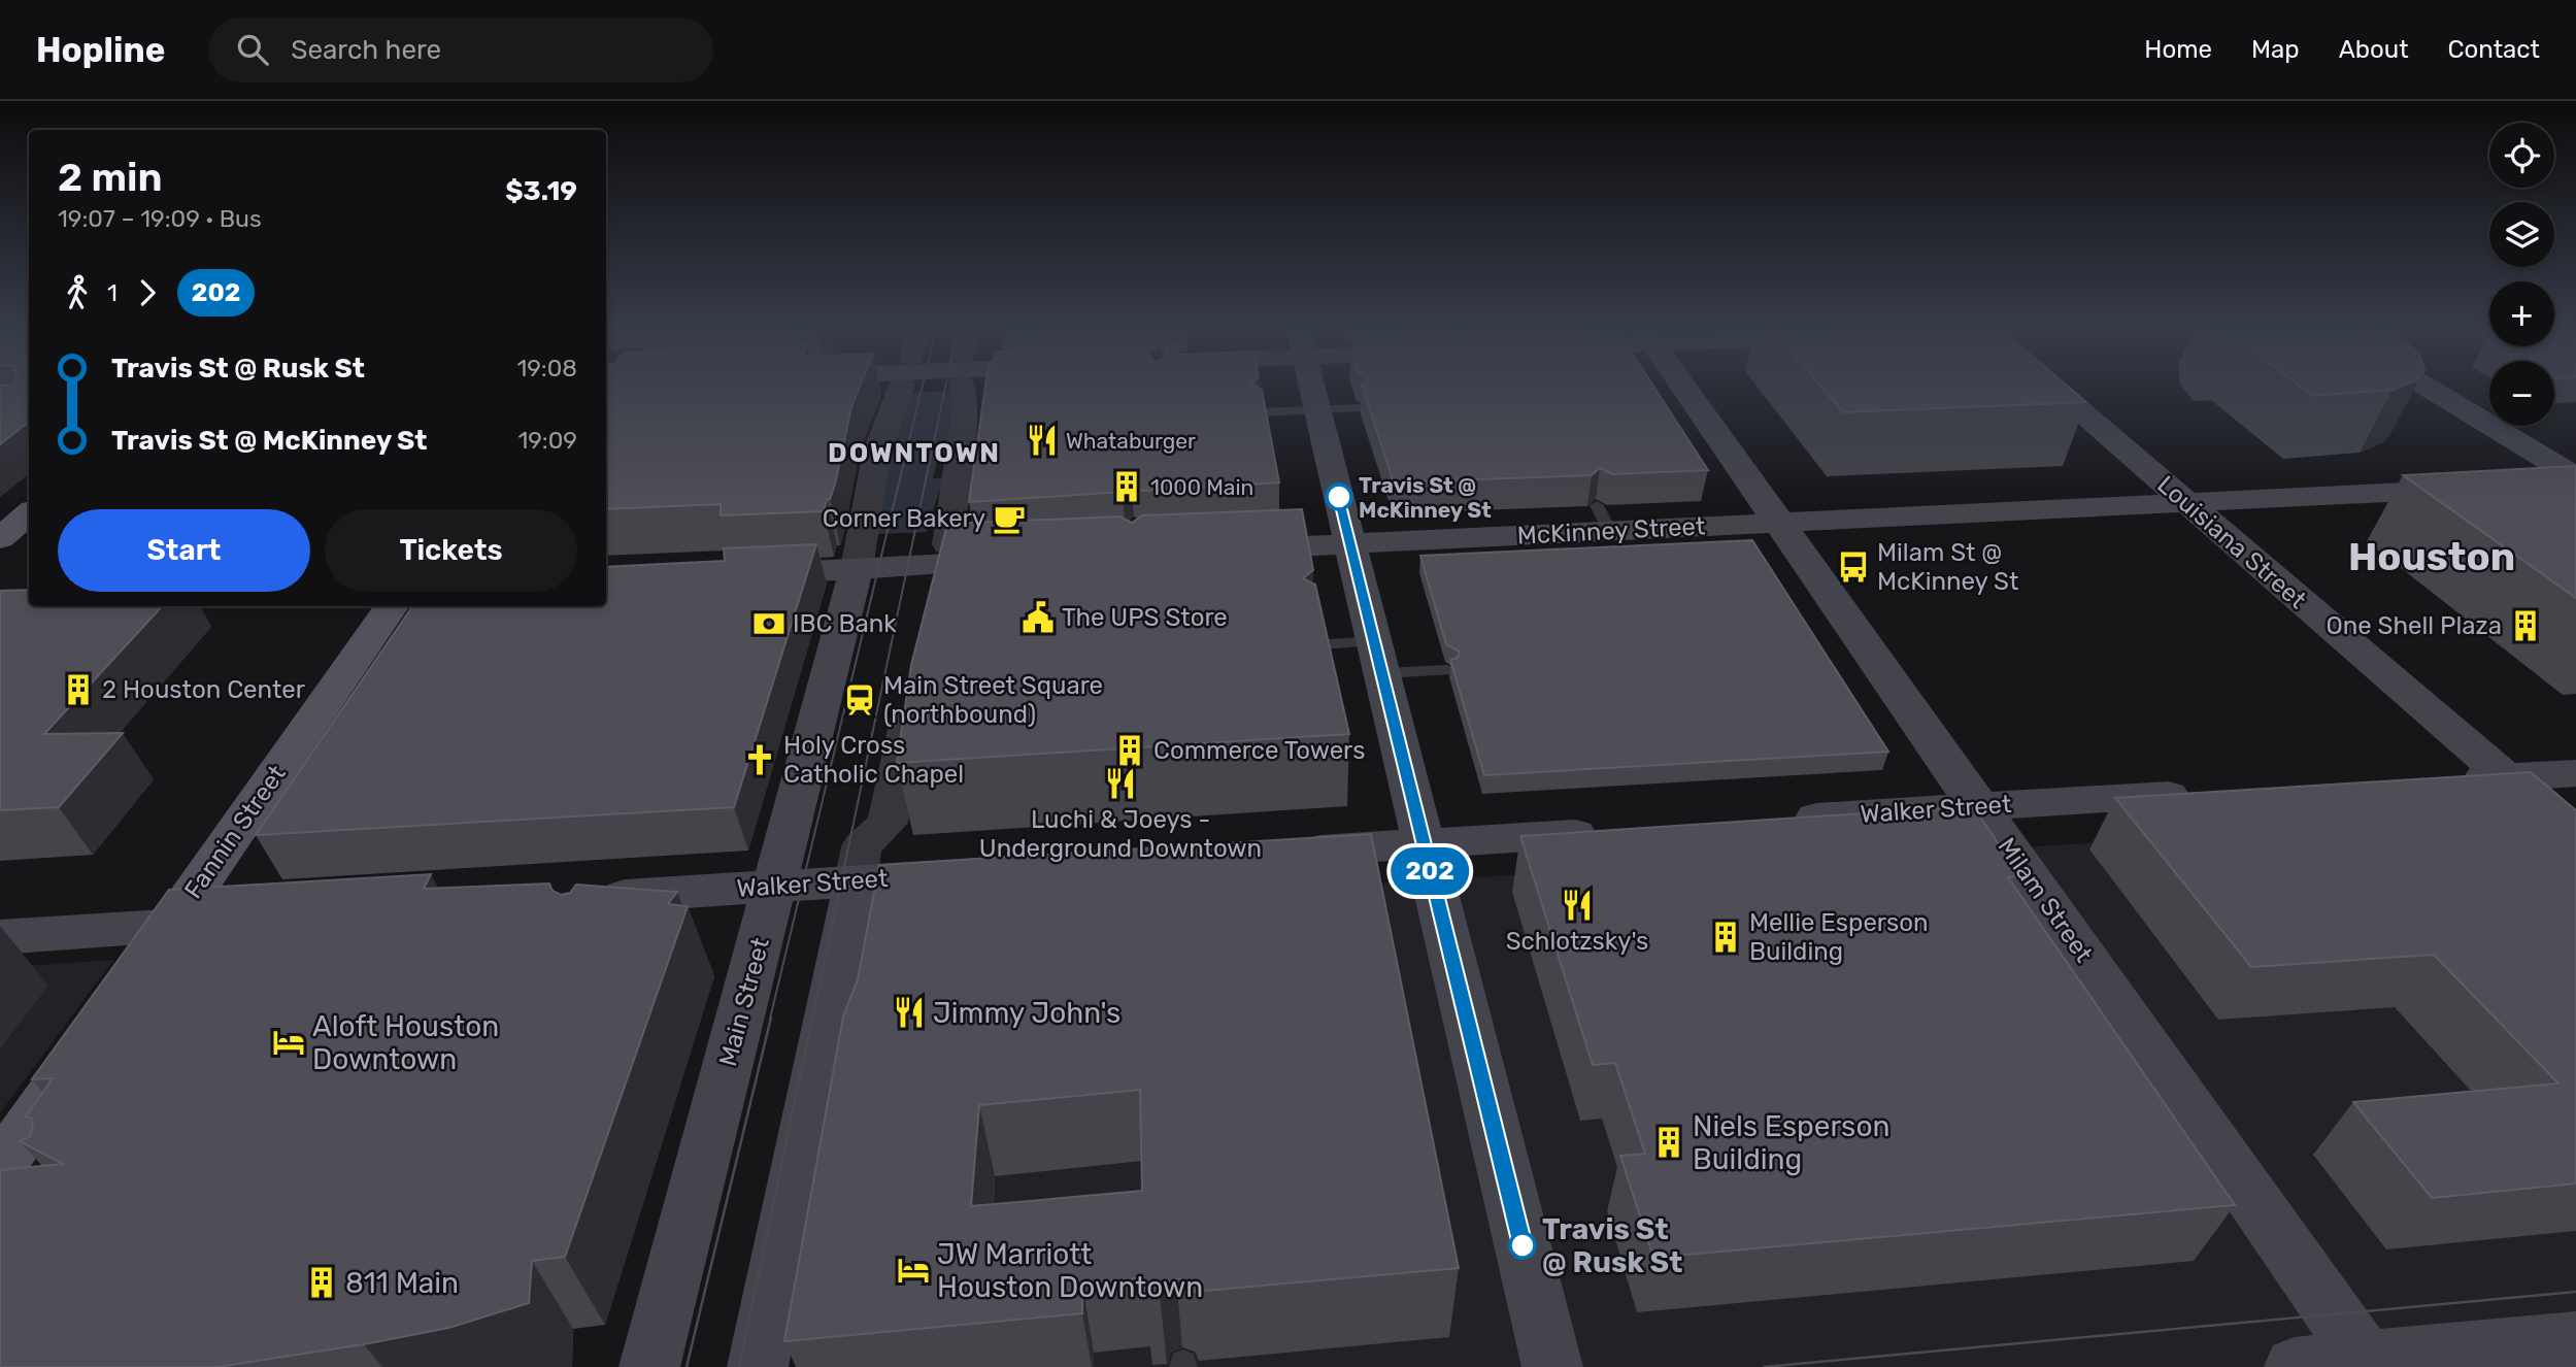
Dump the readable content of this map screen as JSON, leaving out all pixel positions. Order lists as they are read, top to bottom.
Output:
{
  "streets": {
    "main road": [
      "McKinney Street",
      "Louisiana Street",
      "Walker Street",
      "Fannin Street",
      "Milam Street",
      "Main Street"
    ]
  },
  "crossings": [
    ["McKinney Street", "Louisiana Street"],
    ["McKinney Street", "Milam Street"],
    ["Walker Street", "Milam Street"],
    ["Walker Street", "Main Street"]
  ],
  "districts": ["DOWNTOWN", "Houston"],
  "places": {
    "restaurant": [
      "Whataburger",
      "Luchi & Joeys - Underground Downtown",
      "Schlotzsky's",
      "Jimmy John's"
    ],
    "building": [
      "1000 Main",
      "One Shell Plaza",
      "2 Houston Center",
      "Commerce Towers",
      "Mellie Esperson Building",
      "Niels Esperson Building",
      "811 Main"
    ],
    "other": ["Travis St @ McKinney St", "Travis St @ Rusk St"],
    "cafe": ["Corner Bakery"],
    "bus stop": ["Milam St @ McKinney St"],
    "public building": ["The UPS Store"],
    "bank": ["IBC Bank"],
    "station": ["Main Street Square (northbound)"],
    "church": ["Holy Cross Catholic Chapel"],
    "hotel": ["Aloft Houston Downtown", "JW Marriott Houston Downtown"]
  },
  "lines": ["bus line 202"],
  "page": {
    "header": "Hopline",
    "search": "Search here",
    "nav": [
      "Home",
      "Map",
      "About",
      "Contact"
    ],
    "on_map": "202",
    "map_buttons": ["+", "−"],
    "heading": ["2 min", "19:07 – 19:09 · Bus", "$3.19"],
    "legs": ["1", "202"],
    "list": [
      {
        "name": "Travis St @ Rusk St",
        "value": "19:08"
      },
      {
        "name": "Travis St @ McKinney St",
        "value": "19:09"
      }
    ],
    "buttons": ["Start", "Tickets"]
  }
}
